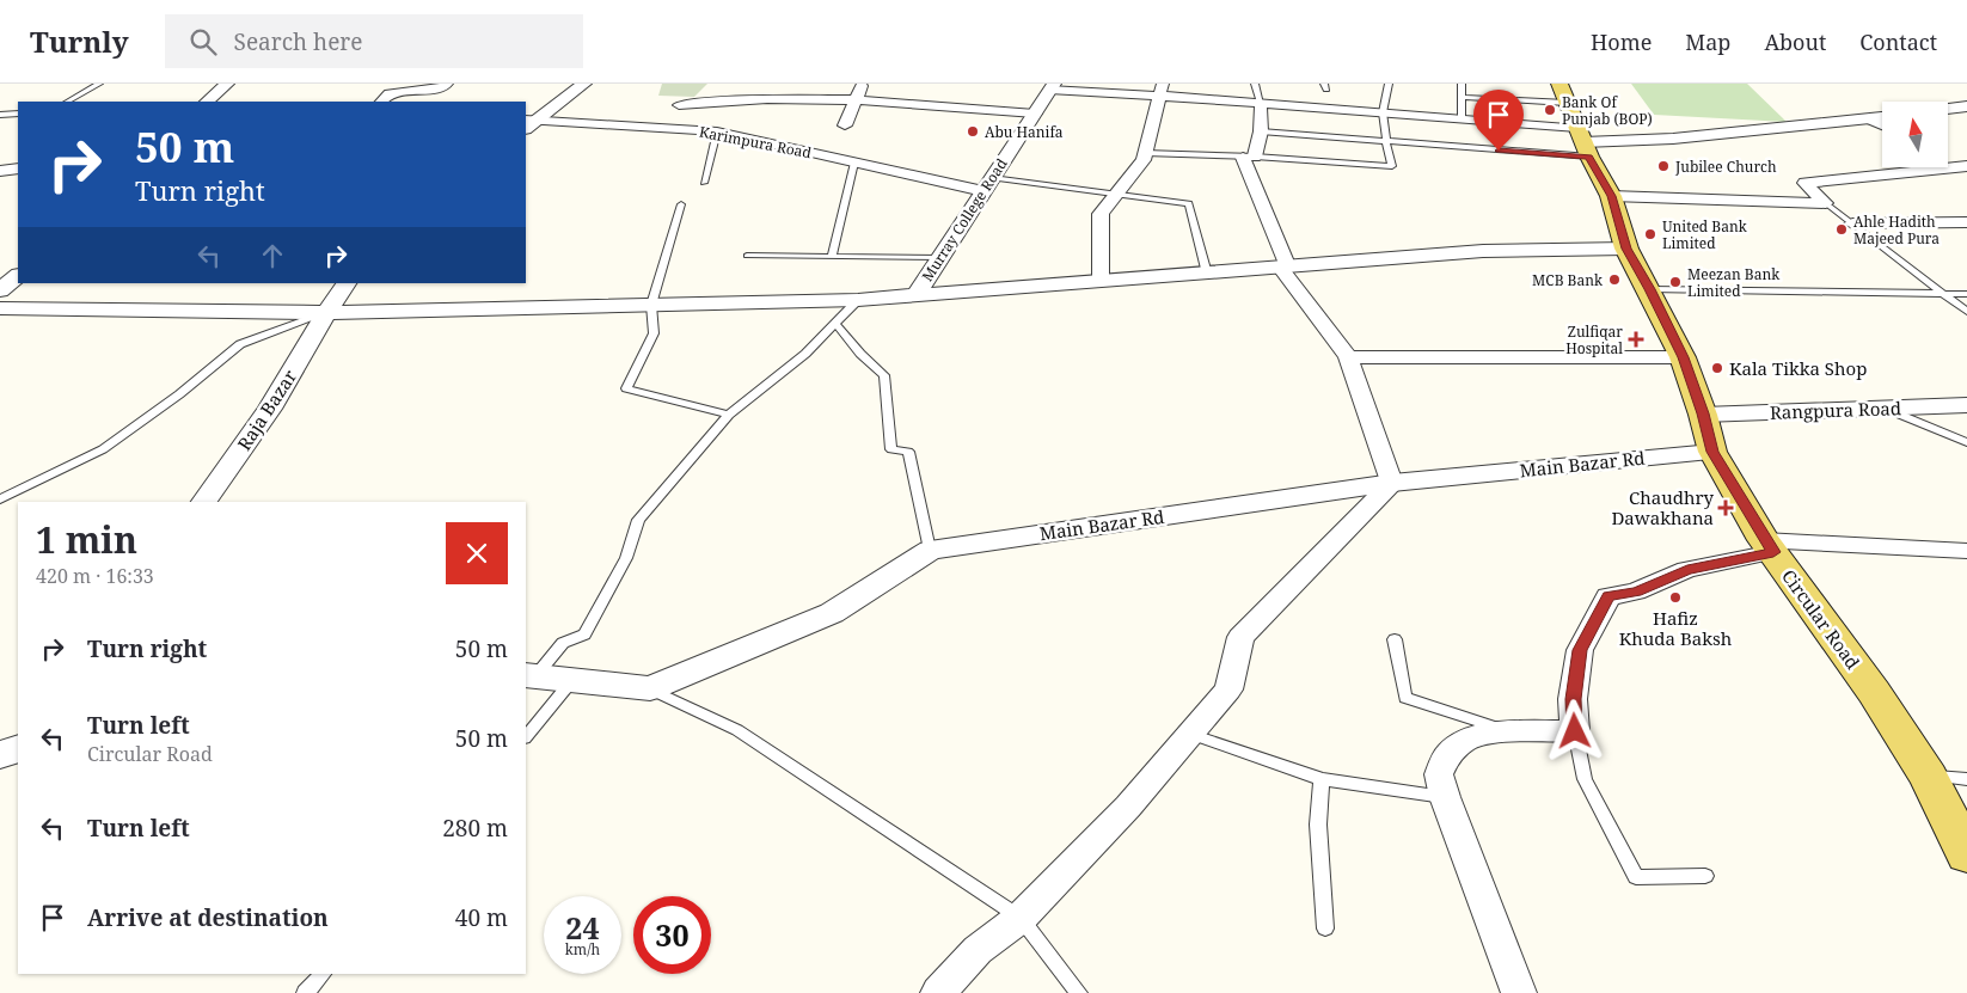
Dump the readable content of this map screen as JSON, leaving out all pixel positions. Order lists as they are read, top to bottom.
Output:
{
  "streets": {
    "main road": ["Circular Road"],
    "street": [
      "Karimpura Road",
      "Murray College Road",
      "Raja Bazar",
      "Rangpura Road",
      "Main Bazar Rd"
    ]
  },
  "crossings": [
    ["Karimpura Road", "Murray College Road"],
    ["Rangpura Road", "Circular Road"],
    ["Main Bazar Rd", "Circular Road"]
  ],
  "places": {
    "other": [
      "Bank Of Punjab (BOP)",
      "Abu Hanifa",
      "Jubilee Church",
      "Ahle Hadith Majeed Pura",
      "United Bank Limited",
      "MCB Bank",
      "Meezan Bank Limited",
      "Kala Tikka Shop",
      "Hafiz Khuda Baksh"
    ],
    "health": ["Zulfiqar Hospital", "Chaudhry Dawakhana"]
  },
  "north": "top",
  "page": {
    "header": "Turnly",
    "search": "Search here",
    "nav": [
      "Home",
      "Map",
      "About",
      "Contact"
    ],
    "turn": ["50 m", "Turn right"],
    "heading": ["1 min", "420 m · 16:33"],
    "list": [
      {
        "name": "Turn right",
        "value": "50 m"
      },
      {
        "name": "Turn left",
        "note": "Circular Road",
        "value": "50 m"
      },
      {
        "name": "Turn left",
        "value": "280 m"
      },
      {
        "name": "Arrive at destination",
        "value": "40 m"
      }
    ],
    "speed": "24 km/h",
    "limit": "30"
  }
}
